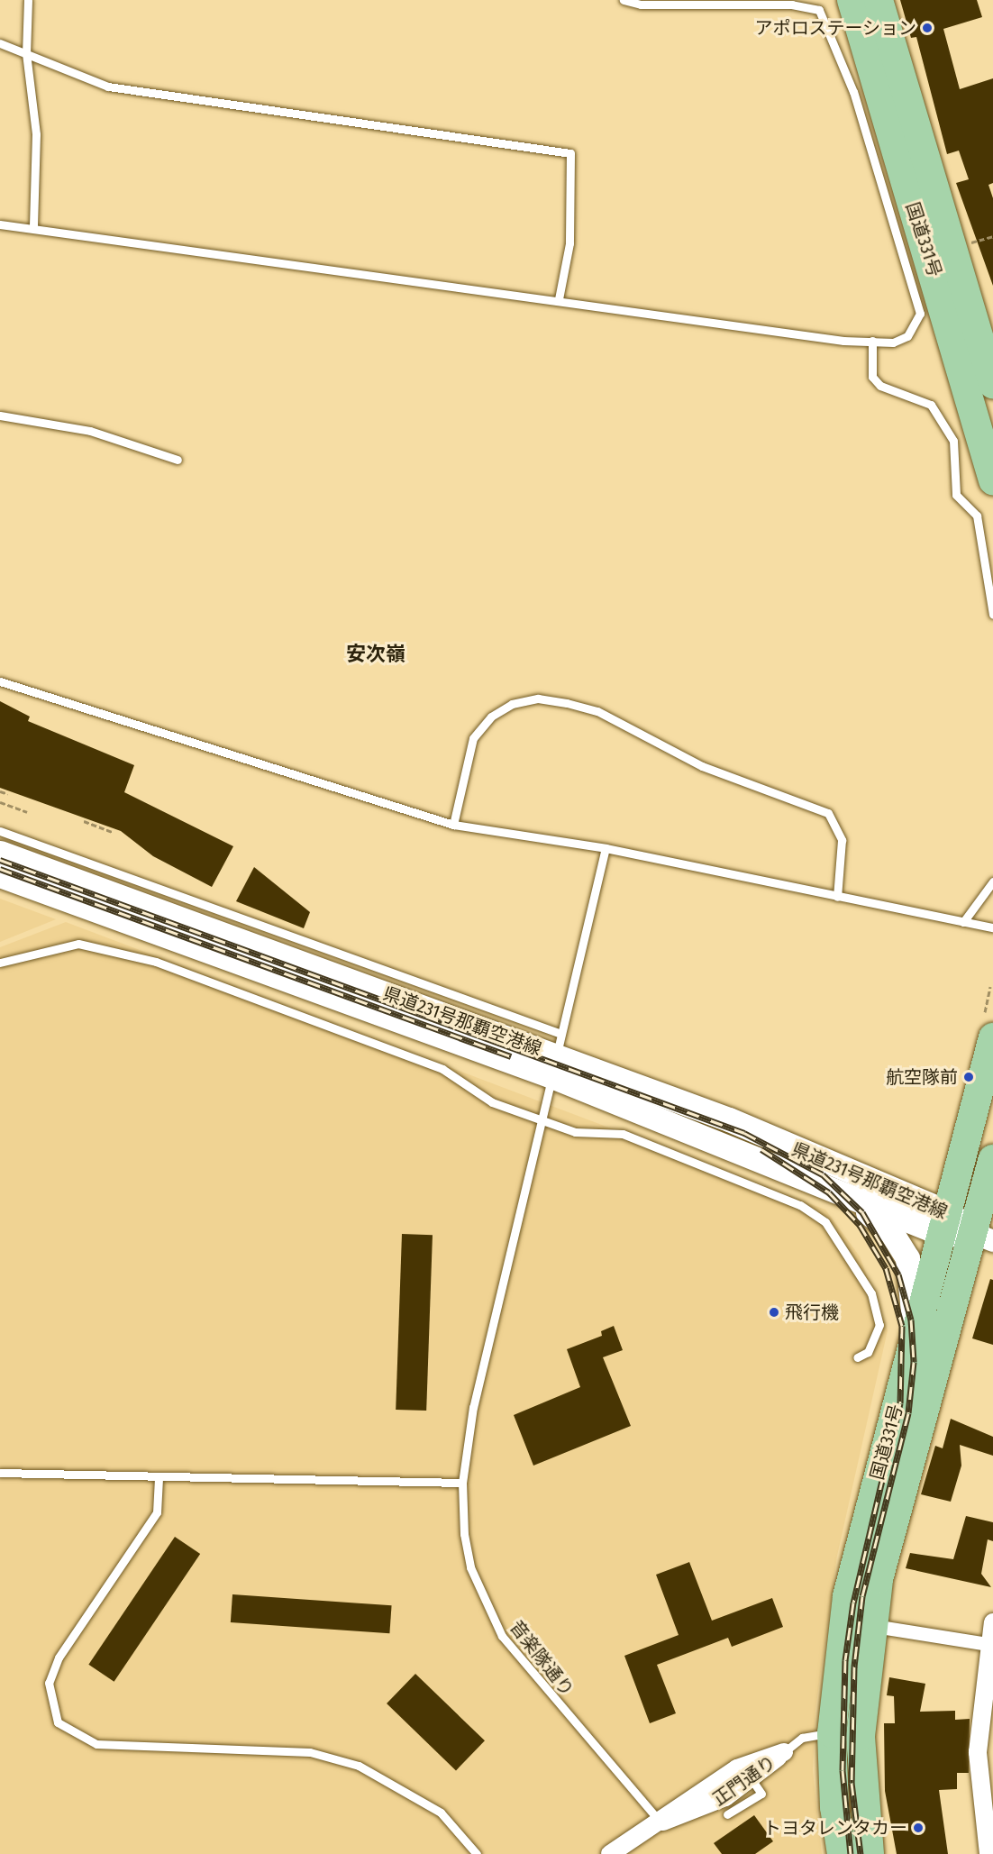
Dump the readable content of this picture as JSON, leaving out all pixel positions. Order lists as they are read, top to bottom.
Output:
{
  "streets": {
    "highway": ["国道331号"],
    "main road": ["県道231号那覇空港線"],
    "street": ["正門通り"],
    "lane": ["音楽隊通り"]
  },
  "crossings": [
    ["国道331号", "県道231号那覇空港線"],
    ["県道231号那覇空港線", "音楽隊通り"],
    ["音楽隊通り", "正門通り"]
  ],
  "districts": ["安次嶺"],
  "places": [
    "アポロステーション",
    "航空隊前",
    "飛行機",
    "トヨタレンタカー"
  ]
}
